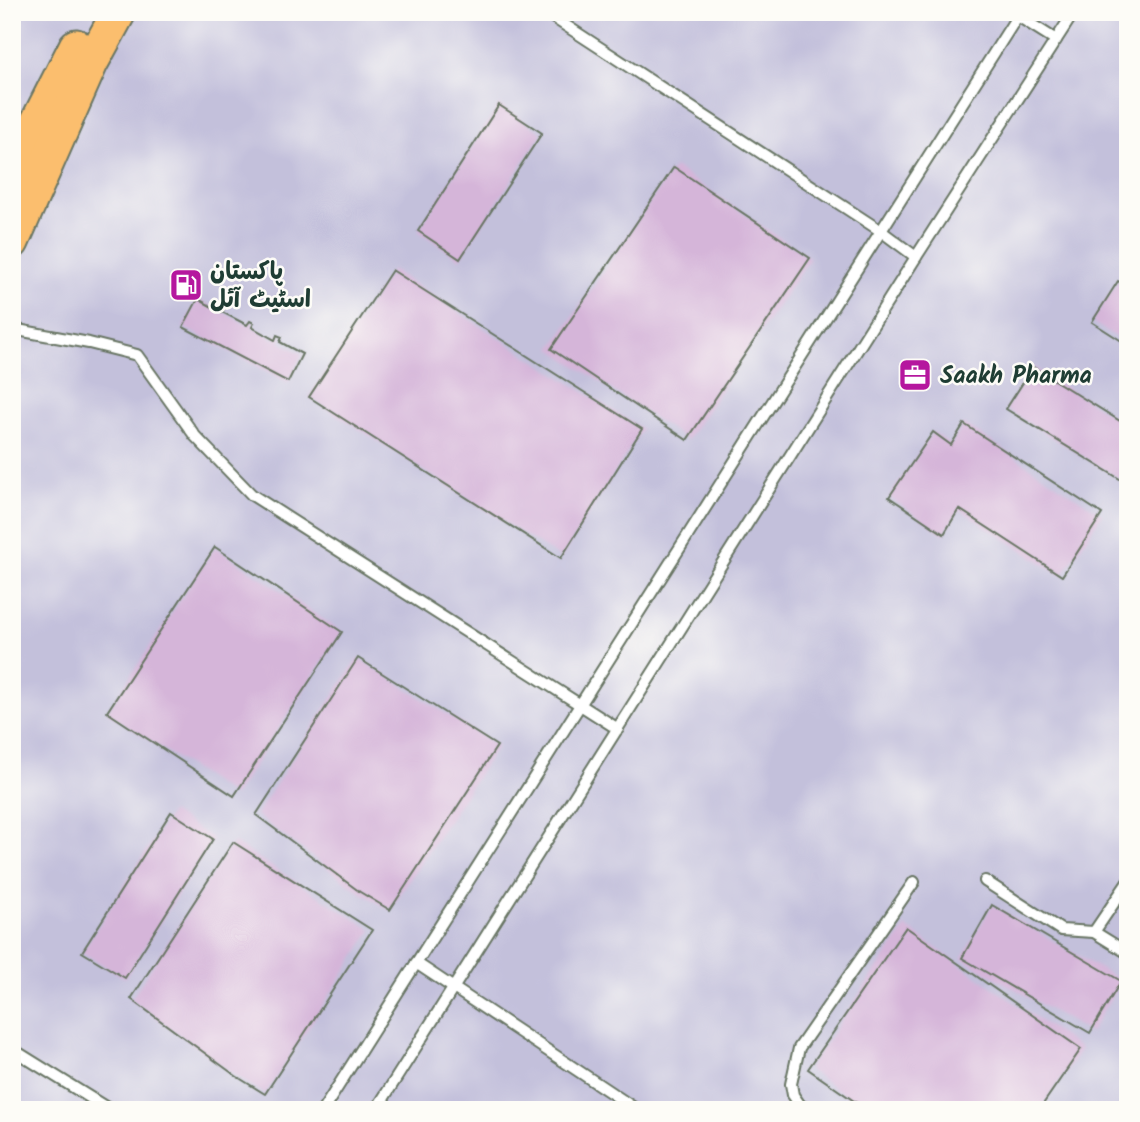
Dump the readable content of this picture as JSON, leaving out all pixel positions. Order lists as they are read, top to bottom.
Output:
{
  "places": {
    "fuel station": ["پاکستان اسٹیٹ آئل"],
    "office": ["Saakh Pharma"]
  }
}
